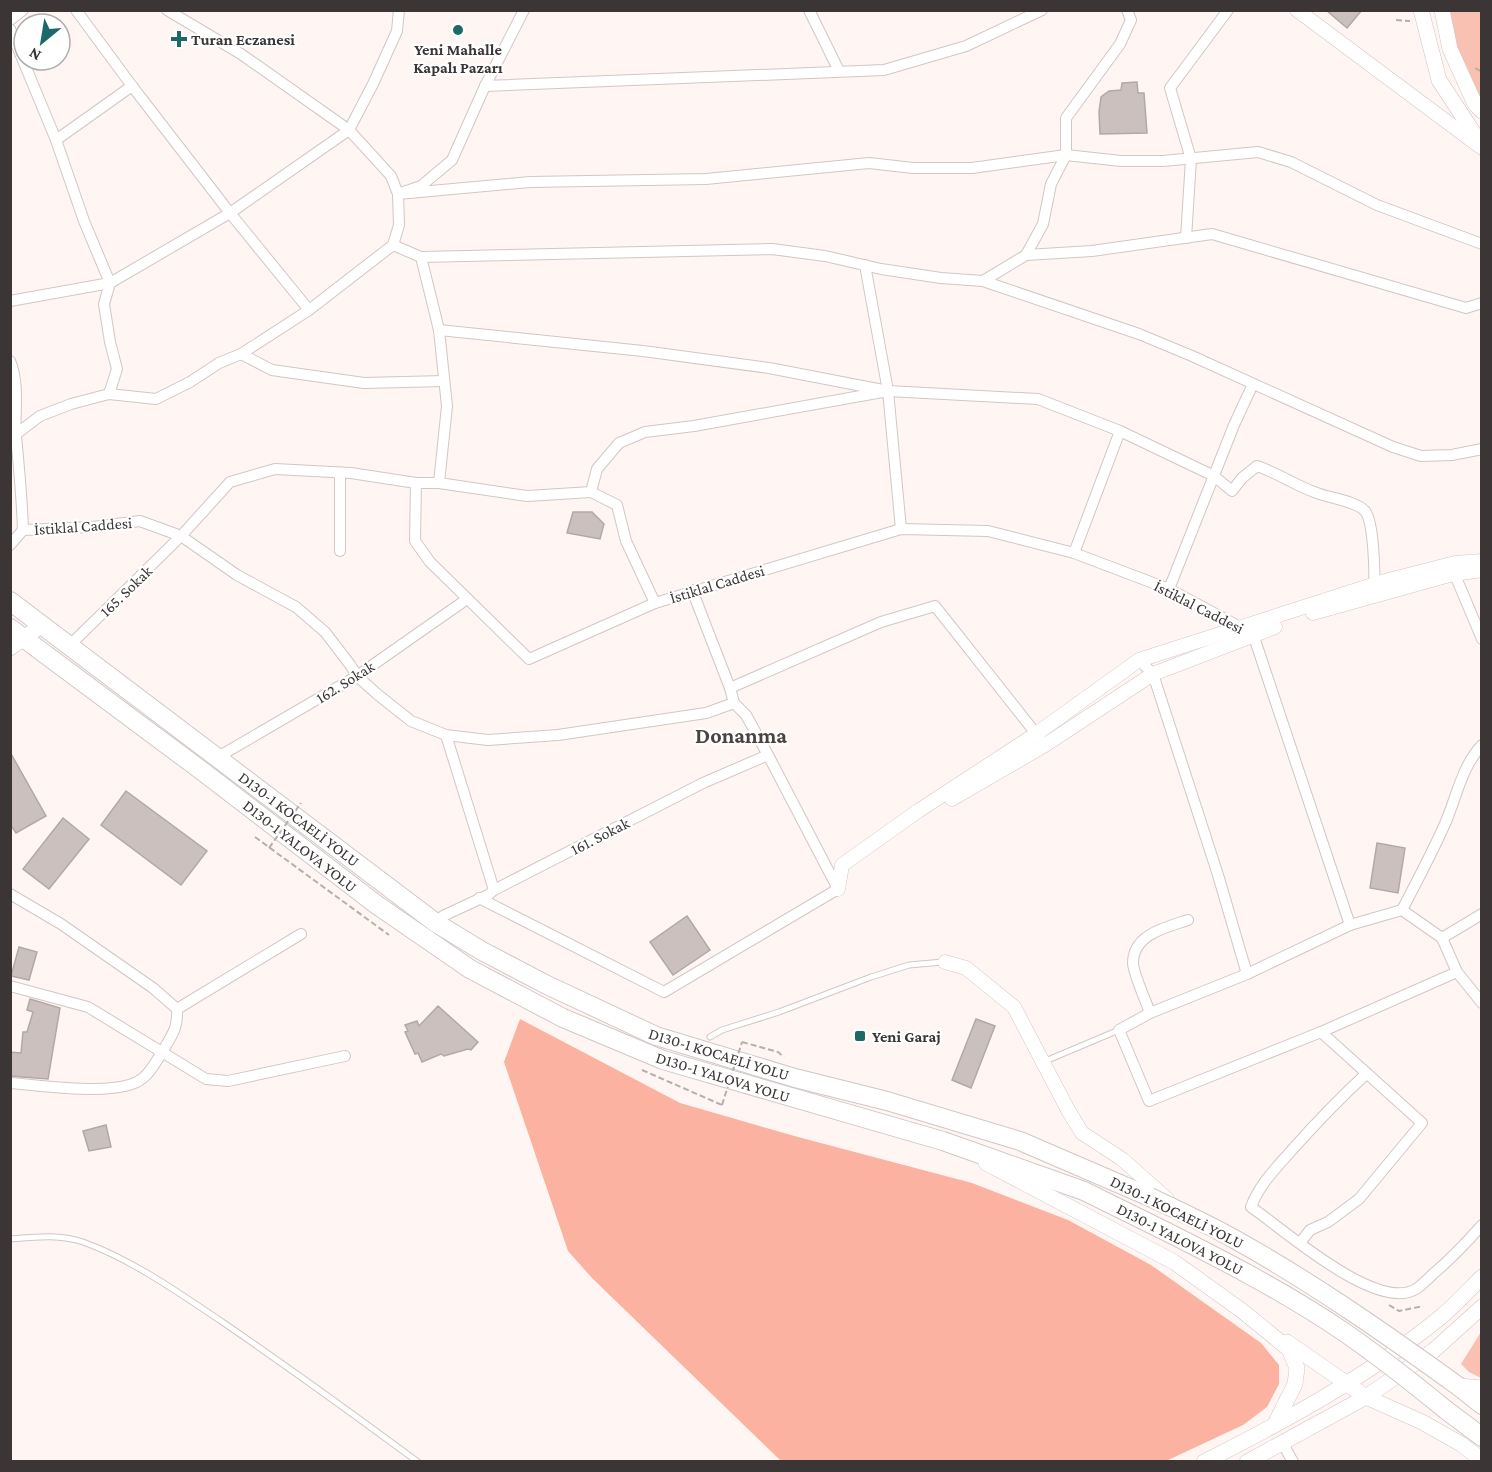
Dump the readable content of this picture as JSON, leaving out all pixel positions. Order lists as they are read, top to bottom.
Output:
{
  "streets": {
    "highway": ["D130-1 KOCAELİ YOLU", "D130-1 YALOVA YOLU"],
    "street": [
      "İstiklal Caddesi",
      "165. Sokak",
      "162. Sokak",
      "161. Sokak"
    ]
  },
  "crossings": [
    ["İstiklal Caddesi", "165. Sokak"],
    ["İstiklal Caddesi", "162. Sokak"],
    ["165. Sokak", "D130-1 KOCAELİ YOLU"],
    ["162. Sokak", "D130-1 KOCAELİ YOLU"],
    ["D130-1 KOCAELİ YOLU", "161. Sokak"]
  ],
  "districts": ["Donanma"],
  "places": {
    "other": ["Yeni Mahalle Kapalı Pazarı"],
    "health": ["Turan Eczanesi"],
    "transit": ["Yeni Garaj"]
  },
  "north": "bottom left"
}
